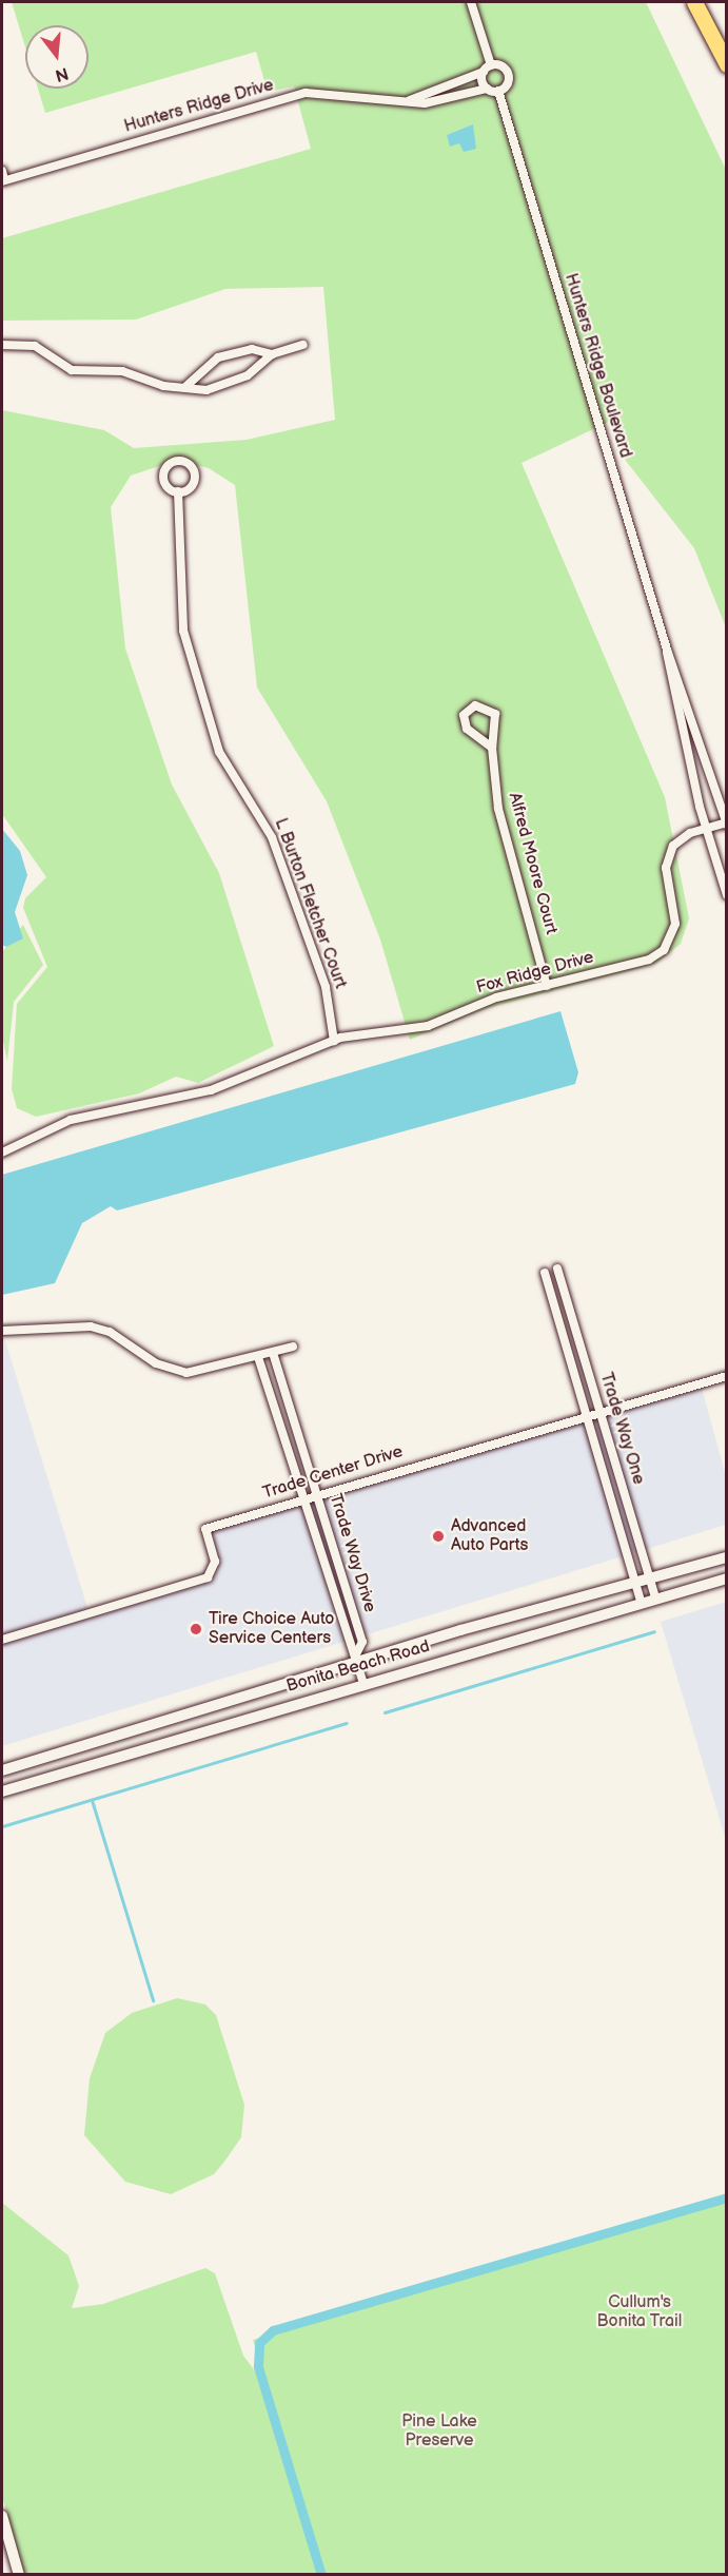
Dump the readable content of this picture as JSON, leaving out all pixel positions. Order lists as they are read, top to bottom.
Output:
{
  "streets": {
    "street": [
      "Hunters Ridge Drive",
      "Hunters Ridge Boulevard",
      "Alfred Moore Court",
      "L Burton Fletcher Court",
      "Fox Ridge Drive",
      "Trade Way One",
      "Trade Center Drive",
      "Trade Way Drive",
      "Bonita Beach Road"
    ]
  },
  "crossings": [
    ["Hunters Ridge Drive", "Hunters Ridge Boulevard"],
    ["Hunters Ridge Boulevard", "Fox Ridge Drive"],
    ["Alfred Moore Court", "Fox Ridge Drive"],
    ["L Burton Fletcher Court", "Fox Ridge Drive"],
    ["Trade Way One", "Trade Center Drive"],
    ["Trade Way One", "Bonita Beach Road"],
    ["Trade Center Drive", "Trade Way Drive"],
    ["Trade Way Drive", "Bonita Beach Road"]
  ],
  "parks": ["Cullum's Bonita Trail", "Pine Lake Preserve"],
  "places": ["Advanced Auto Parts", "Tire Choice Auto Service Centers"],
  "north": "bottom"
}
